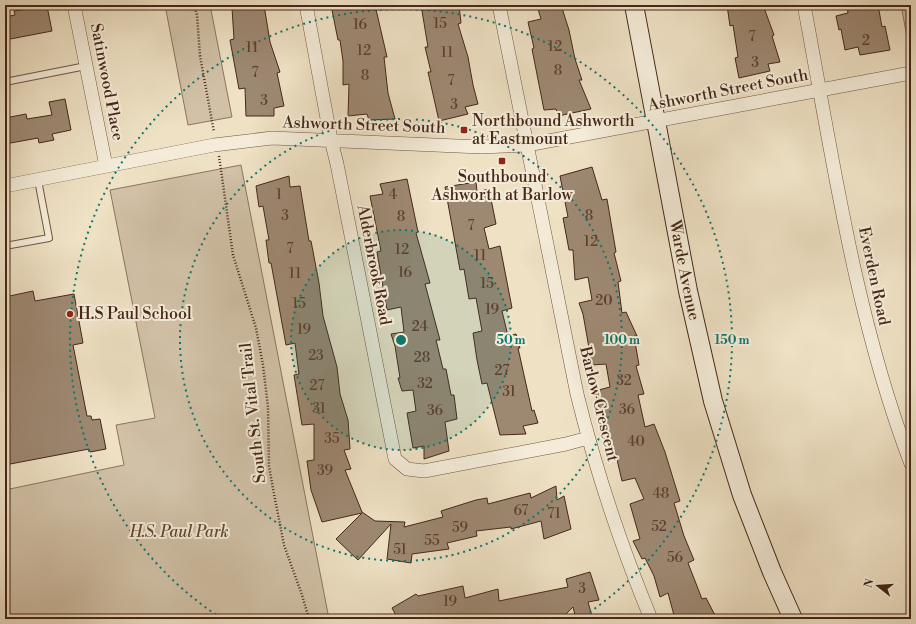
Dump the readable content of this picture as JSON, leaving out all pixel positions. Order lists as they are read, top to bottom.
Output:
{
  "streets": {
    "main road": ["Warde Avenue"],
    "street": [
      "Satinwood Place",
      "Ashworth Street South",
      "Alderbrook Road",
      "Everden Road",
      "Barlow Crescent"
    ],
    "path": ["South St. Vital Trail"]
  },
  "crossings": [
    ["Satinwood Place", "Ashworth Street South"],
    ["Ashworth Street South", "Alderbrook Road"],
    ["Ashworth Street South", "Warde Avenue"],
    ["Ashworth Street South", "Everden Road"],
    ["Ashworth Street South", "Barlow Crescent"],
    ["Alderbrook Road", "Barlow Crescent"]
  ],
  "parks": ["H.S. Paul Park"],
  "places": {
    "transit": ["Northbound Ashworth at Eastmount", "Southbound Ashworth at Barlow"],
    "other": ["H.S Paul School"]
  },
  "house_numbers": [
    "15",
    "16",
    "7",
    "2",
    "12",
    "11",
    "12",
    "11",
    "3",
    "8",
    "7",
    "8",
    "7",
    "3",
    "3",
    "1",
    "4",
    "3",
    "8",
    "8",
    "7",
    "12",
    "7",
    "12",
    "11",
    "16",
    "11",
    "15",
    "20",
    "15",
    "19",
    "24",
    "19",
    "23",
    "28",
    "27",
    "32",
    "32",
    "27",
    "31",
    "31",
    "36",
    "36",
    "35",
    "40",
    "39",
    "48",
    "67",
    "71",
    "52",
    "59",
    "55",
    "51",
    "56",
    "3",
    "19"
  ],
  "north": "left",
  "rings": ["50 m", "100 m", "150 m"]
}
